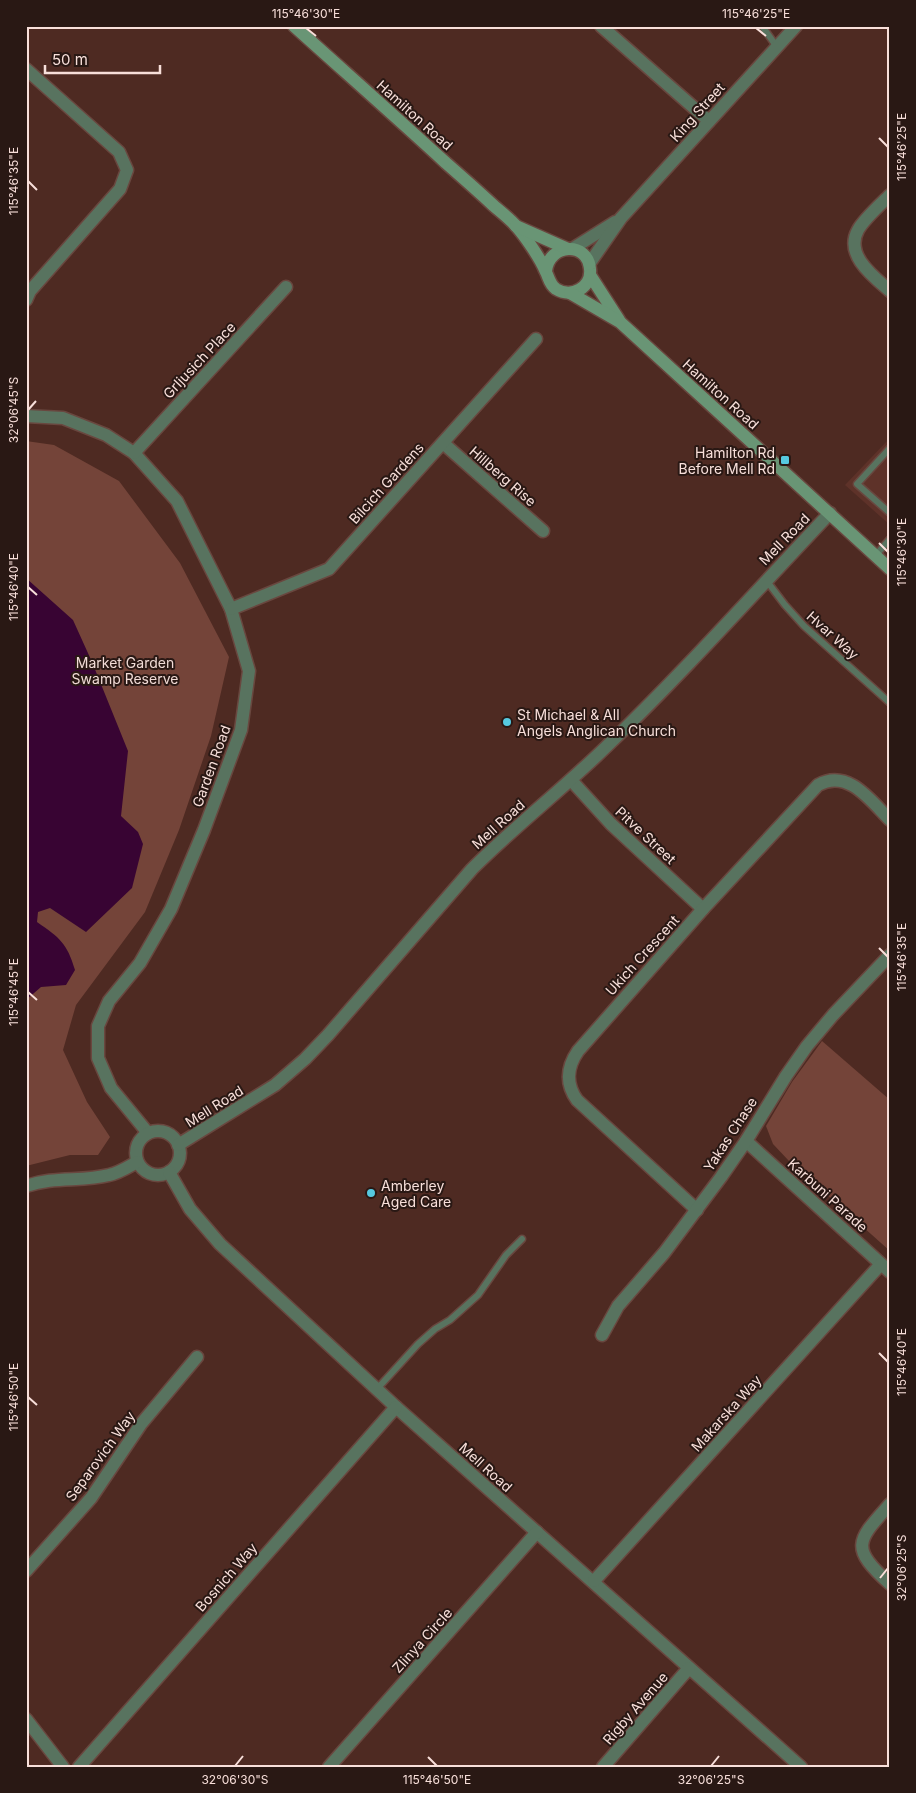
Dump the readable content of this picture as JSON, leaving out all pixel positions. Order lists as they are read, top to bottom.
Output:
{
  "streets": {
    "main road": ["Hamilton Road"],
    "street": [
      "King Street",
      "Grljusich Place",
      "Hillberg Rise",
      "Bilcich Gardens",
      "Mell Road",
      "Garden Road",
      "Pitve Street",
      "Ukich Crescent",
      "Yakas Chase",
      "Karbuni Parade",
      "Makarska Way",
      "Separovich Way",
      "Bosnich Way",
      "Zlinya Circle",
      "Rigby Avenue"
    ],
    "lane": ["Hvar Way"]
  },
  "crossings": [
    ["King Street", "Hamilton Road"],
    ["Hamilton Road", "Mell Road"],
    ["Grljusich Place", "Garden Road"],
    ["Hillberg Rise", "Bilcich Gardens"],
    ["Bilcich Gardens", "Garden Road"],
    ["Mell Road", "Hvar Way"],
    ["Mell Road", "Garden Road"],
    ["Mell Road", "Pitve Street"],
    ["Mell Road", "Makarska Way"],
    ["Mell Road", "Bosnich Way"],
    ["Mell Road", "Zlinya Circle"],
    ["Mell Road", "Rigby Avenue"],
    ["Pitve Street", "Ukich Crescent"],
    ["Ukich Crescent", "Yakas Chase"],
    ["Yakas Chase", "Karbuni Parade"],
    ["Karbuni Parade", "Makarska Way"]
  ],
  "parks": ["Market Garden Swamp Reserve"],
  "places": {
    "transit": ["Hamilton Rd Before Mell Rd"],
    "other": ["St Michael & All Angels Anglican Church", "Amberley Aged Care"]
  },
  "scale_bar": "50 m",
  "coordinates": [
    "115°46'30\"E",
    "115°46'25\"E",
    "115°46'35\"E",
    "32°06'45\"S",
    "115°46'40\"E",
    "115°46'45\"E",
    "115°46'50\"E",
    "32°06'25\"S",
    "32°06'30\"S"
  ]
}
